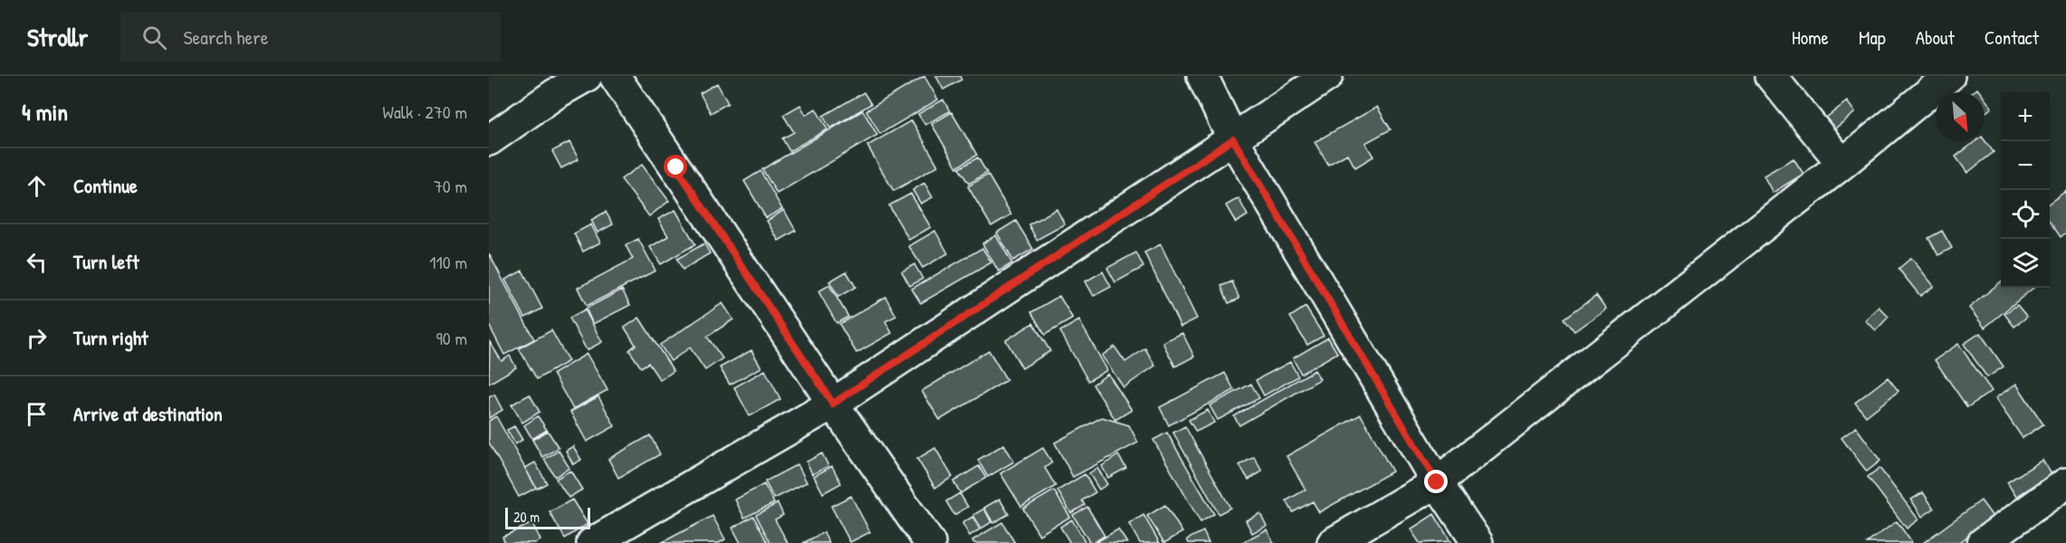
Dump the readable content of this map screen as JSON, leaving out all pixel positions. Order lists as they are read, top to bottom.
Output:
{
  "scale_bar": "20 m",
  "north": "bottom right",
  "page": {
    "header": "Strollr",
    "search": "Search here",
    "nav": [
      "Home",
      "Map",
      "About",
      "Contact"
    ],
    "heading": ["4 min", "Walk · 270 m"],
    "map_buttons": ["+", "−"],
    "list": [
      ["Continue", "70 m"],
      ["Turn left", "110 m"],
      ["Turn right", "90 m"],
      "Arrive at destination"
    ],
    "scale": "20 m"
  }
}
